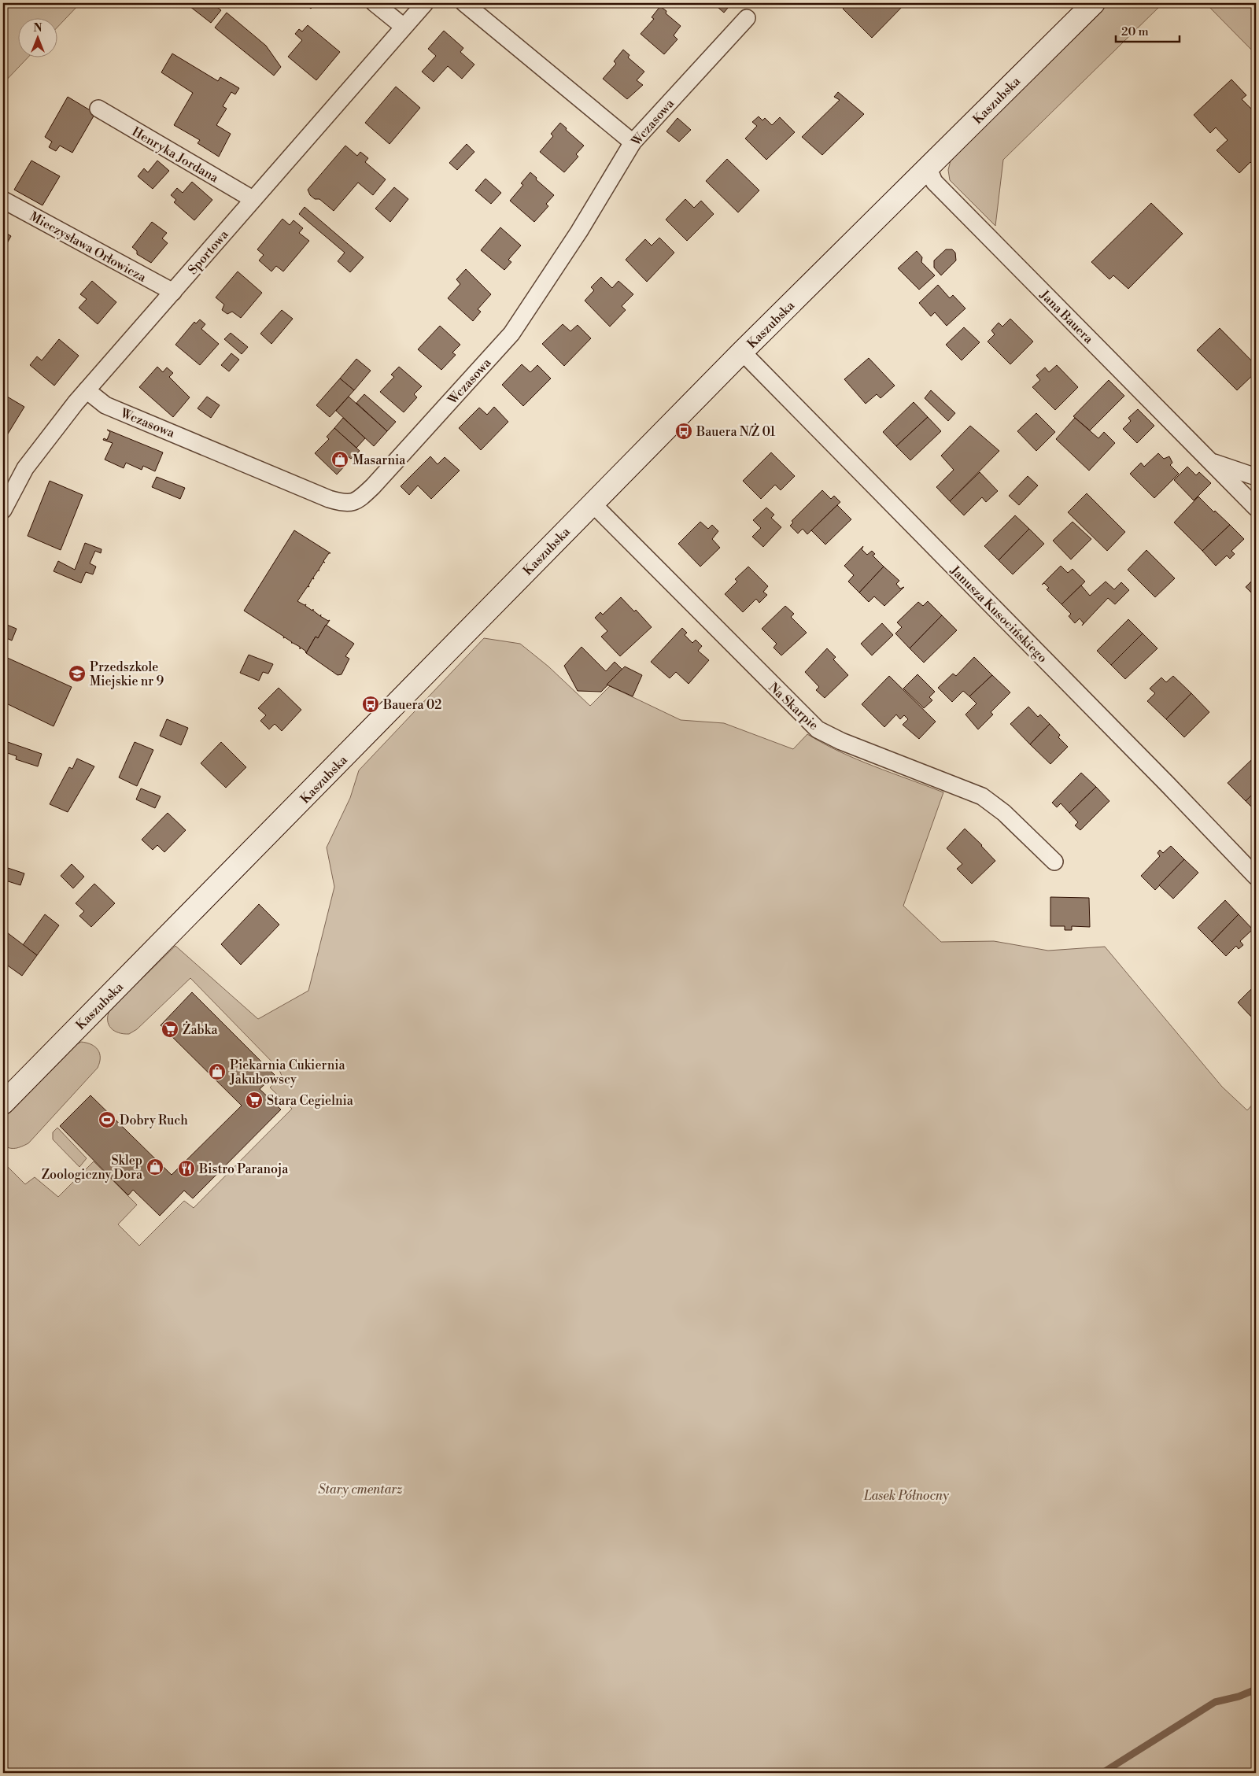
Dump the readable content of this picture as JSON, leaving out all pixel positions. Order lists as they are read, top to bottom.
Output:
{
  "streets": {
    "main road": ["Kaszubska"],
    "street": [
      "Wczasowa",
      "Henryka Jordana",
      "Mieczysława Orłowicza",
      "Sportowa",
      "Jana Bauera",
      "Janusza Kusocińskiego",
      "Na Skarpie"
    ]
  },
  "crossings": [
    ["Kaszubska", "Jana Bauera"],
    ["Kaszubska", "Janusza Kusocińskiego"],
    ["Kaszubska", "Na Skarpie"],
    ["Wczasowa", "Sportowa"],
    ["Henryka Jordana", "Sportowa"],
    ["Mieczysława Orłowicza", "Sportowa"]
  ],
  "parks": ["Stary cmentarz", "Lasek Północny"],
  "places": {
    "bus stop": ["Bauera N/Ż 01", "Bauera 02"],
    "shop": ["Masarnia", "Piekarnia Cukiernia Jakubowscy", "Sklep Zoologiczny Dora"],
    "school or university": ["Przedszkole Miejskie nr 9"],
    "supermarket": ["Żabka", "Stara Cegielnia"],
    "sports": ["Dobry Ruch"],
    "restaurant": ["Bistro Paranoja"]
  },
  "scale_bar": "20 m",
  "north": "top"
}
